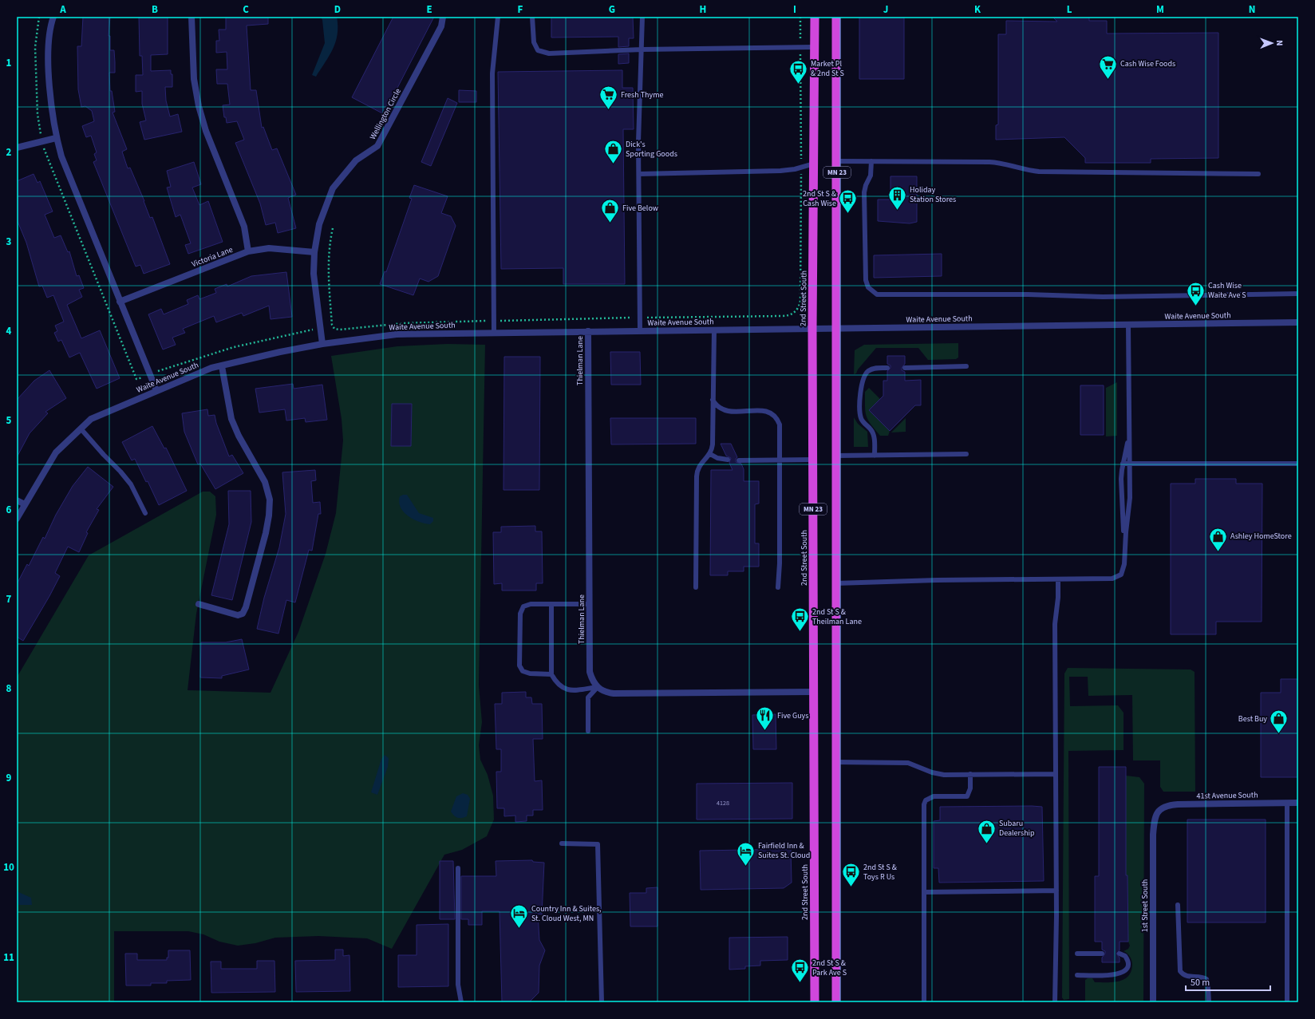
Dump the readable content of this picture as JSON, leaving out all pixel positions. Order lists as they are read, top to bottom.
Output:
{
  "streets": {
    "highway": ["MN 23", "2nd Street South"],
    "street": [
      "Wellington Circle",
      "Victoria Lane",
      "Waite Avenue South",
      "Thielman Lane",
      "41st Avenue South",
      "1st Street South"
    ]
  },
  "crossings": [
    ["Wellington Circle", "Victoria Lane"],
    ["Wellington Circle", "Waite Avenue South"],
    ["MN 23", "Waite Avenue South"],
    ["2nd Street South", "Waite Avenue South"],
    ["Waite Avenue South", "Thielman Lane"],
    ["41st Avenue South", "1st Street South"]
  ],
  "places": {
    "supermarket": ["Cash Wise Foods", "Fresh Thyme"],
    "bus stop": [
      "Market Pl & 2nd St S",
      "2nd St S & Cash Wise",
      "Cash Wise Waite Ave S",
      "2nd St S & Theilman Lane",
      "2nd St S & Toys R Us",
      "2nd St S & Park Ave S"
    ],
    "shop": [
      "Dick's Sporting Goods",
      "Five Below",
      "Ashley HomeStore",
      "Best Buy",
      "Subaru Dealership"
    ],
    "building": ["Holiday Station Stores"],
    "restaurant": ["Five Guys"],
    "hotel": ["Fairfield Inn & Suites St. Cloud", "Country Inn & Suites, St. Cloud West, MN"]
  },
  "house_numbers": ["4128"],
  "scale_bar": "50 m",
  "north": "right",
  "grid": {
    "columns": [
      "A",
      "B",
      "C",
      "D",
      "E",
      "F",
      "G",
      "H",
      "I",
      "J",
      "K",
      "L",
      "M",
      "N"
    ],
    "rows": [
      "1",
      "2",
      "3",
      "4",
      "5",
      "6",
      "7",
      "8",
      "9",
      "10",
      "11"
    ]
  }
}
